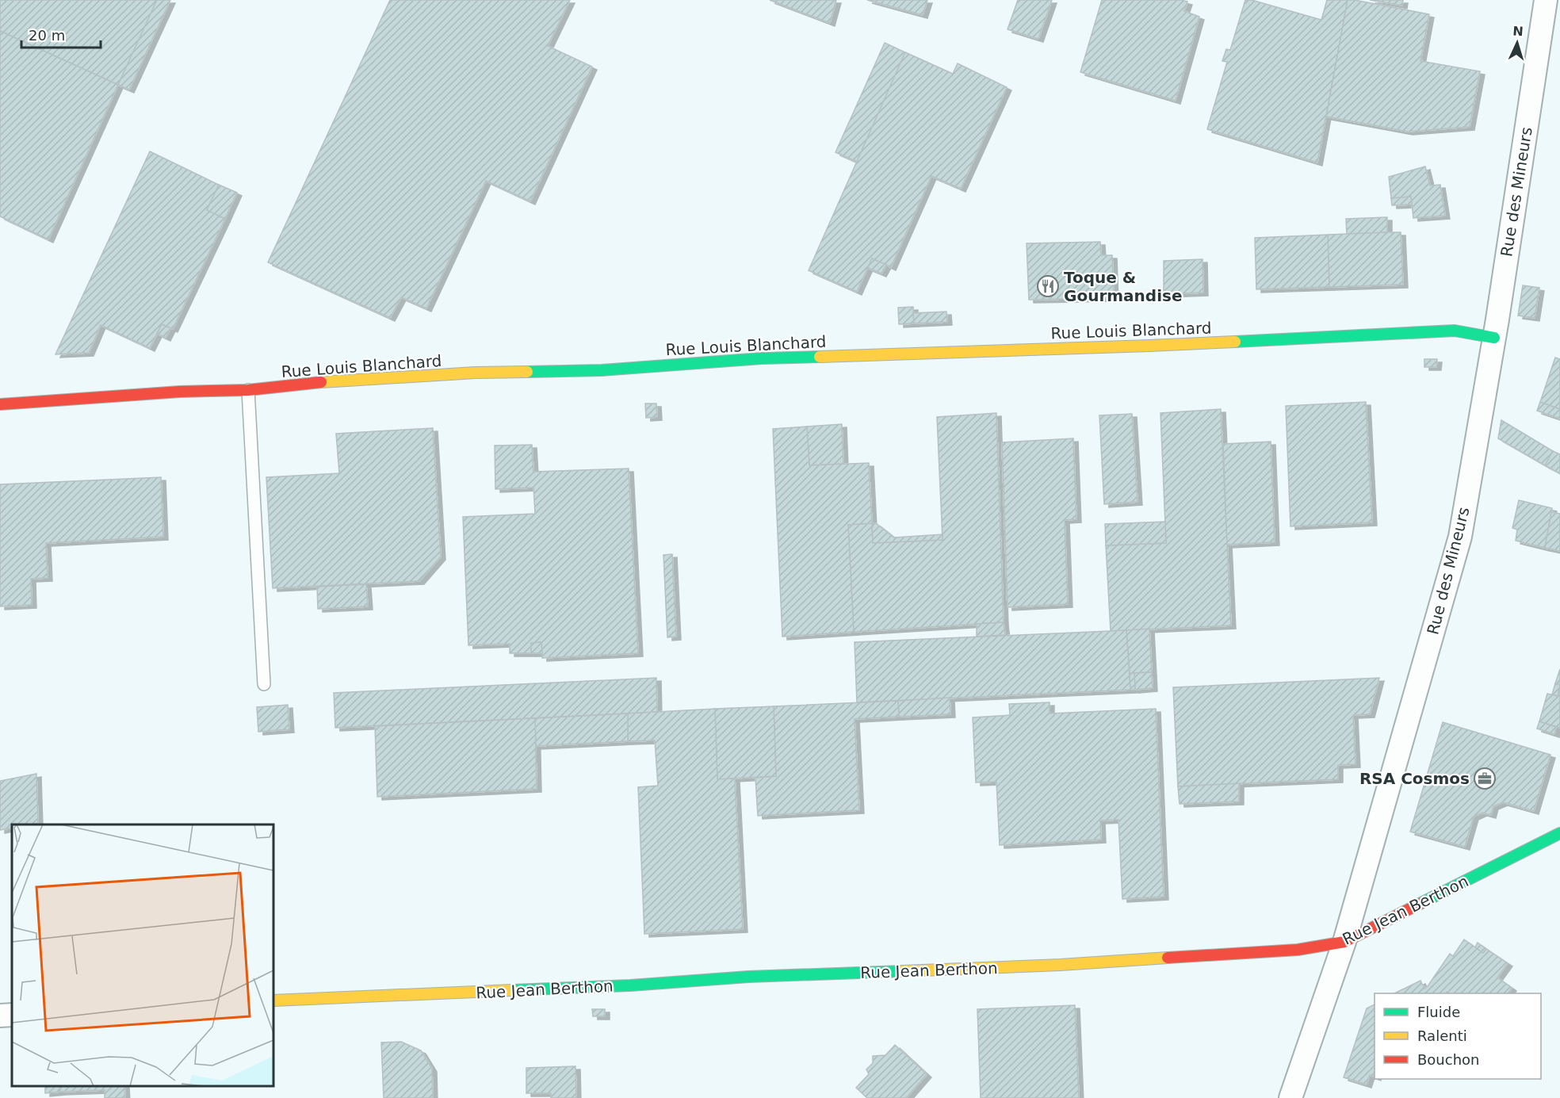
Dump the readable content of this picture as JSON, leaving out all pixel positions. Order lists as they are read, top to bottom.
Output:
{
  "streets": {
    "street": ["Rue des Mineurs", "Rue Louis Blanchard", "Rue Jean Berthon"]
  },
  "crossings": [
    ["Rue des Mineurs", "Rue Louis Blanchard"],
    ["Rue des Mineurs", "Rue Jean Berthon"]
  ],
  "places": {
    "restaurant": ["Toque & Gourmandise"],
    "office": ["RSA Cosmos"]
  },
  "legend": ["Fluide", "Ralenti", "Bouchon"],
  "scale_bar": "20 m",
  "north": "top"
}
